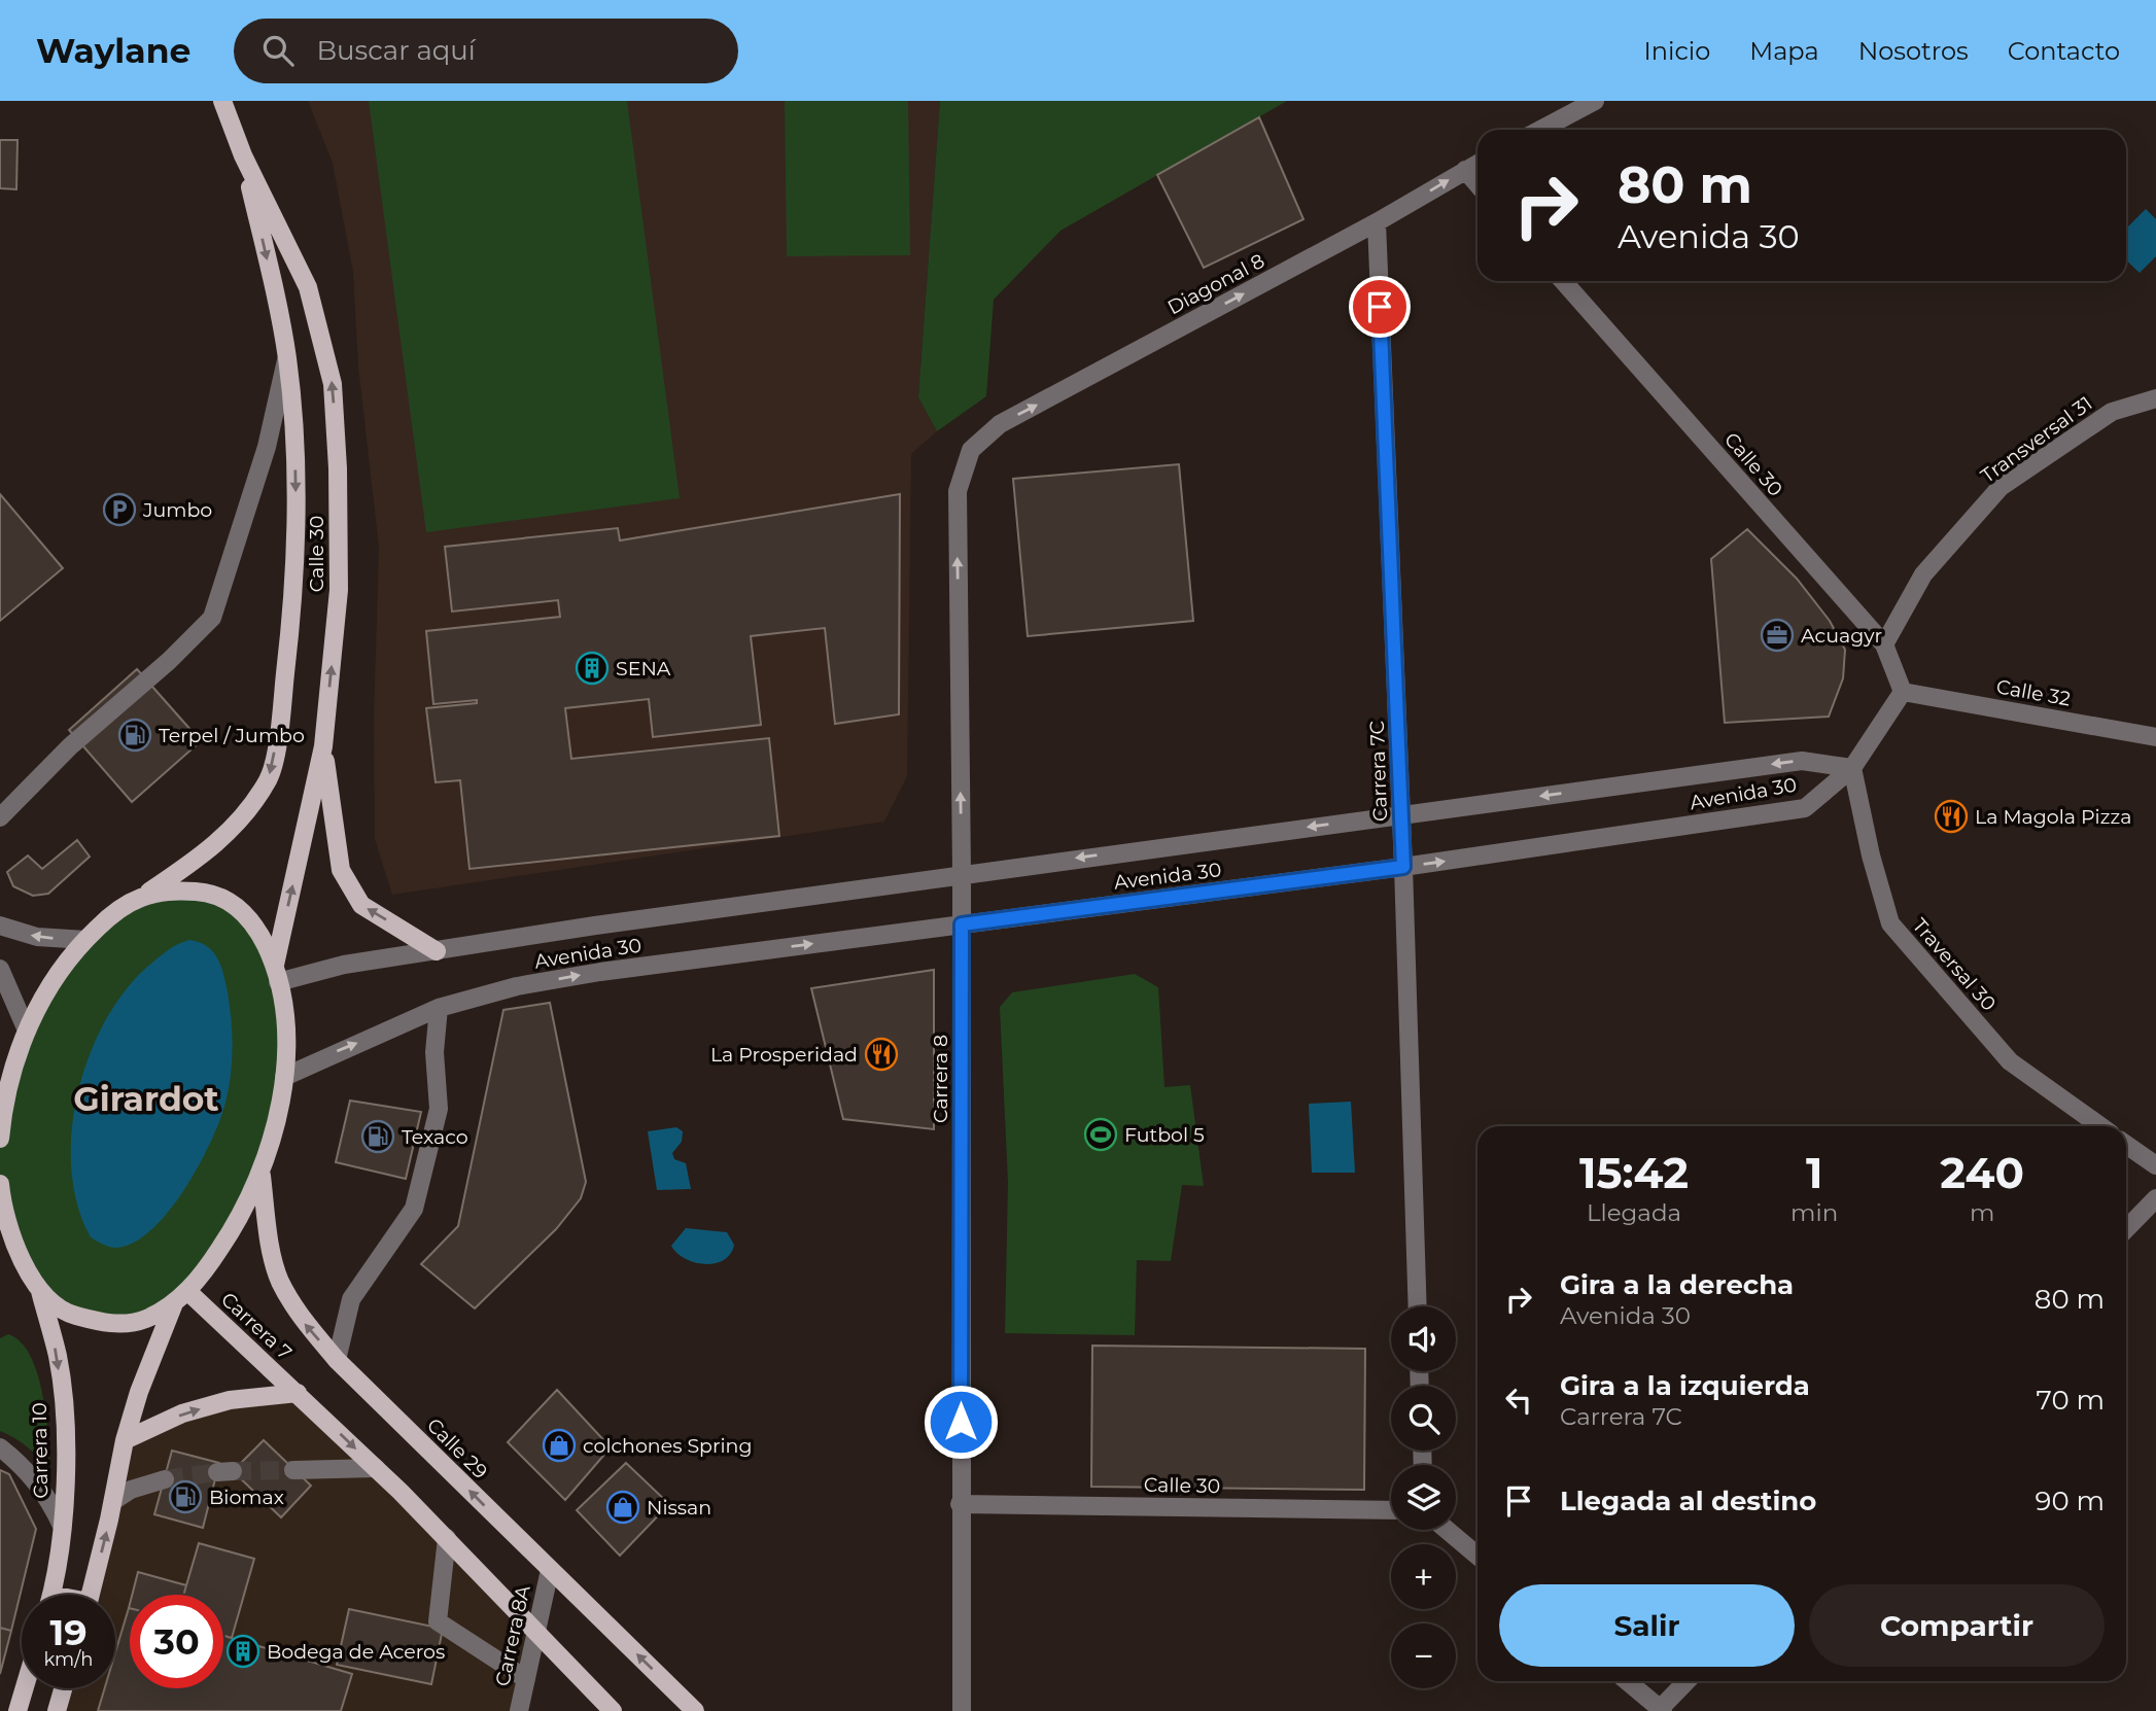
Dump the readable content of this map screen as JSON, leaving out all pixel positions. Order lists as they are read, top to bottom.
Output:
{
  "streets": {
    "main road": [
      "Calle 30",
      "Carrera 7",
      "Calle 29",
      "Carrera 10"
    ],
    "street": [
      "Diagonal 8",
      "Transversal 31",
      "Calle 32",
      "Carrera 7C",
      "Avenida 30",
      "Traversal 30",
      "Carrera 8",
      "Carrera 8A"
    ]
  },
  "crossings": [
    ["Diagonal 8", "Carrera 7C"],
    ["Diagonal 8", "Carrera 8"],
    ["Transversal 31", "Calle 30"],
    ["Calle 30", "Calle 32"],
    ["Calle 30", "Avenida 30"],
    ["Calle 30", "Carrera 8"],
    ["Carrera 7C", "Avenida 30"],
    ["Avenida 30", "Traversal 30"],
    ["Avenida 30", "Carrera 8"],
    ["Calle 29", "Carrera 8A"]
  ],
  "one_way": ["Diagonal 8"],
  "districts": ["Girardot"],
  "places": {
    "parking": ["Jumbo"],
    "office": ["Acuagyr"],
    "building": ["SENA", "Bodega de Aceros"],
    "fuel station": ["Terpel / Jumbo", "Texaco", "Biomax"],
    "restaurant": ["La Magola Pizza", "La Prosperidad"],
    "sports": ["Futbol 5"],
    "shop": ["colchones Spring", "Nissan"]
  },
  "page": {
    "header": "Waylane",
    "search": "Buscar aquí",
    "nav": [
      "Inicio",
      "Mapa",
      "Nosotros",
      "Contacto"
    ],
    "turn": ["80 m", "Avenida 30"],
    "eta": [
      "15:42",
      "Llegada",
      "1",
      "min",
      "240",
      "m"
    ],
    "list": [
      {
        "name": "Gira a la derecha",
        "note": "Avenida 30",
        "value": "80 m"
      },
      {
        "name": "Gira a la izquierda",
        "note": "Carrera 7C",
        "value": "70 m"
      },
      {
        "name": "Llegada al destino",
        "value": "90 m"
      }
    ],
    "map_buttons": ["+", "−"],
    "buttons": ["Salir", "Compartir"],
    "speed": "19 km/h",
    "limit": "30"
  }
}
